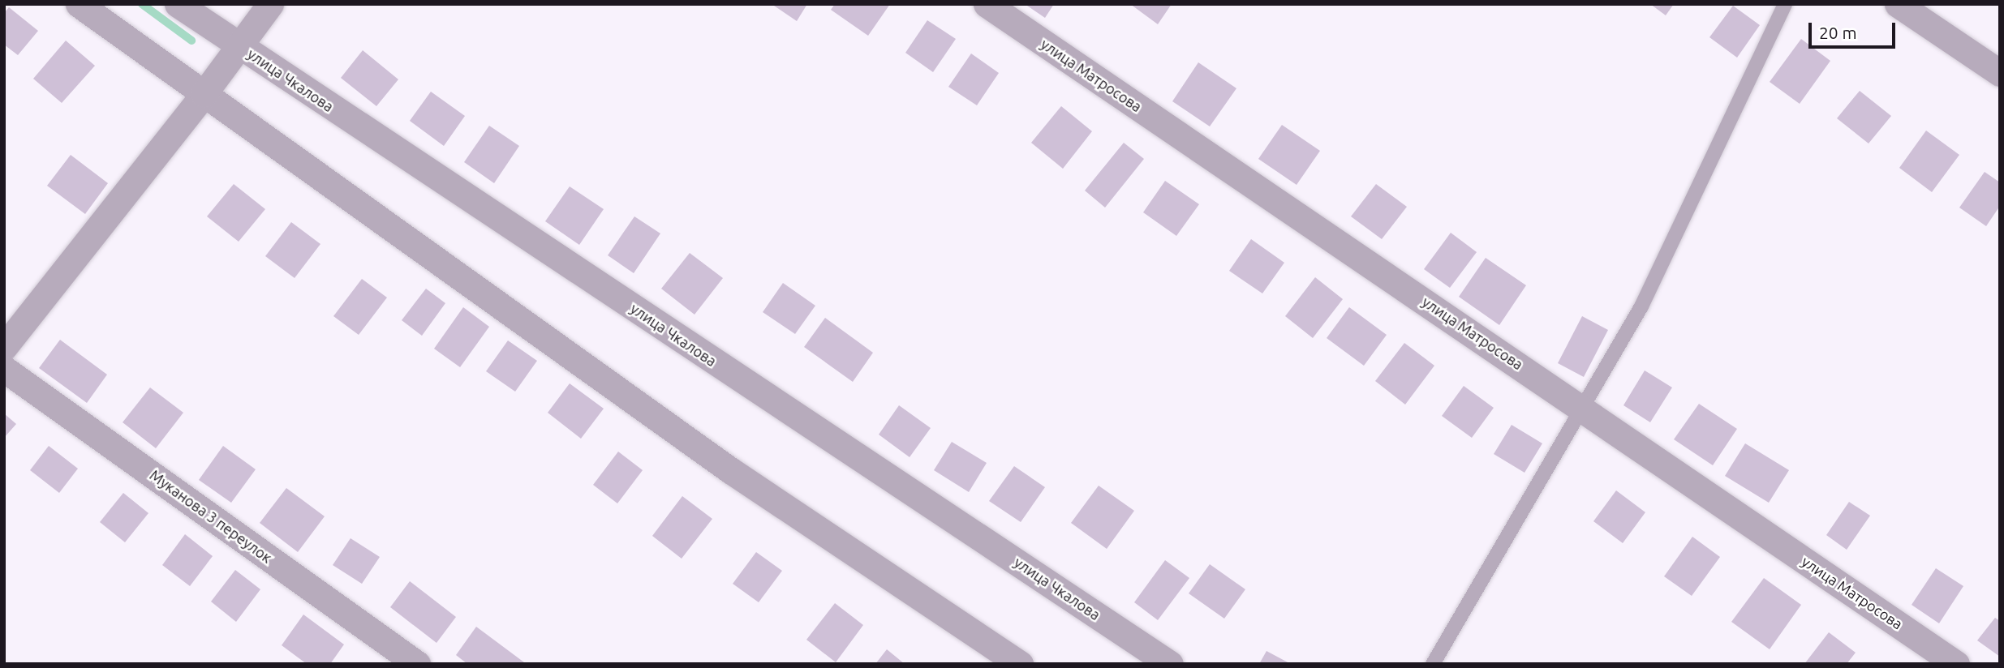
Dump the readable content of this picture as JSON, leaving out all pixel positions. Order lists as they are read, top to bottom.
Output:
{
  "streets": {
    "street": ["улица Матросова", "улица Чкалова", "Муканова 3 переулок"]
  },
  "scale_bar": "20 m"
}
